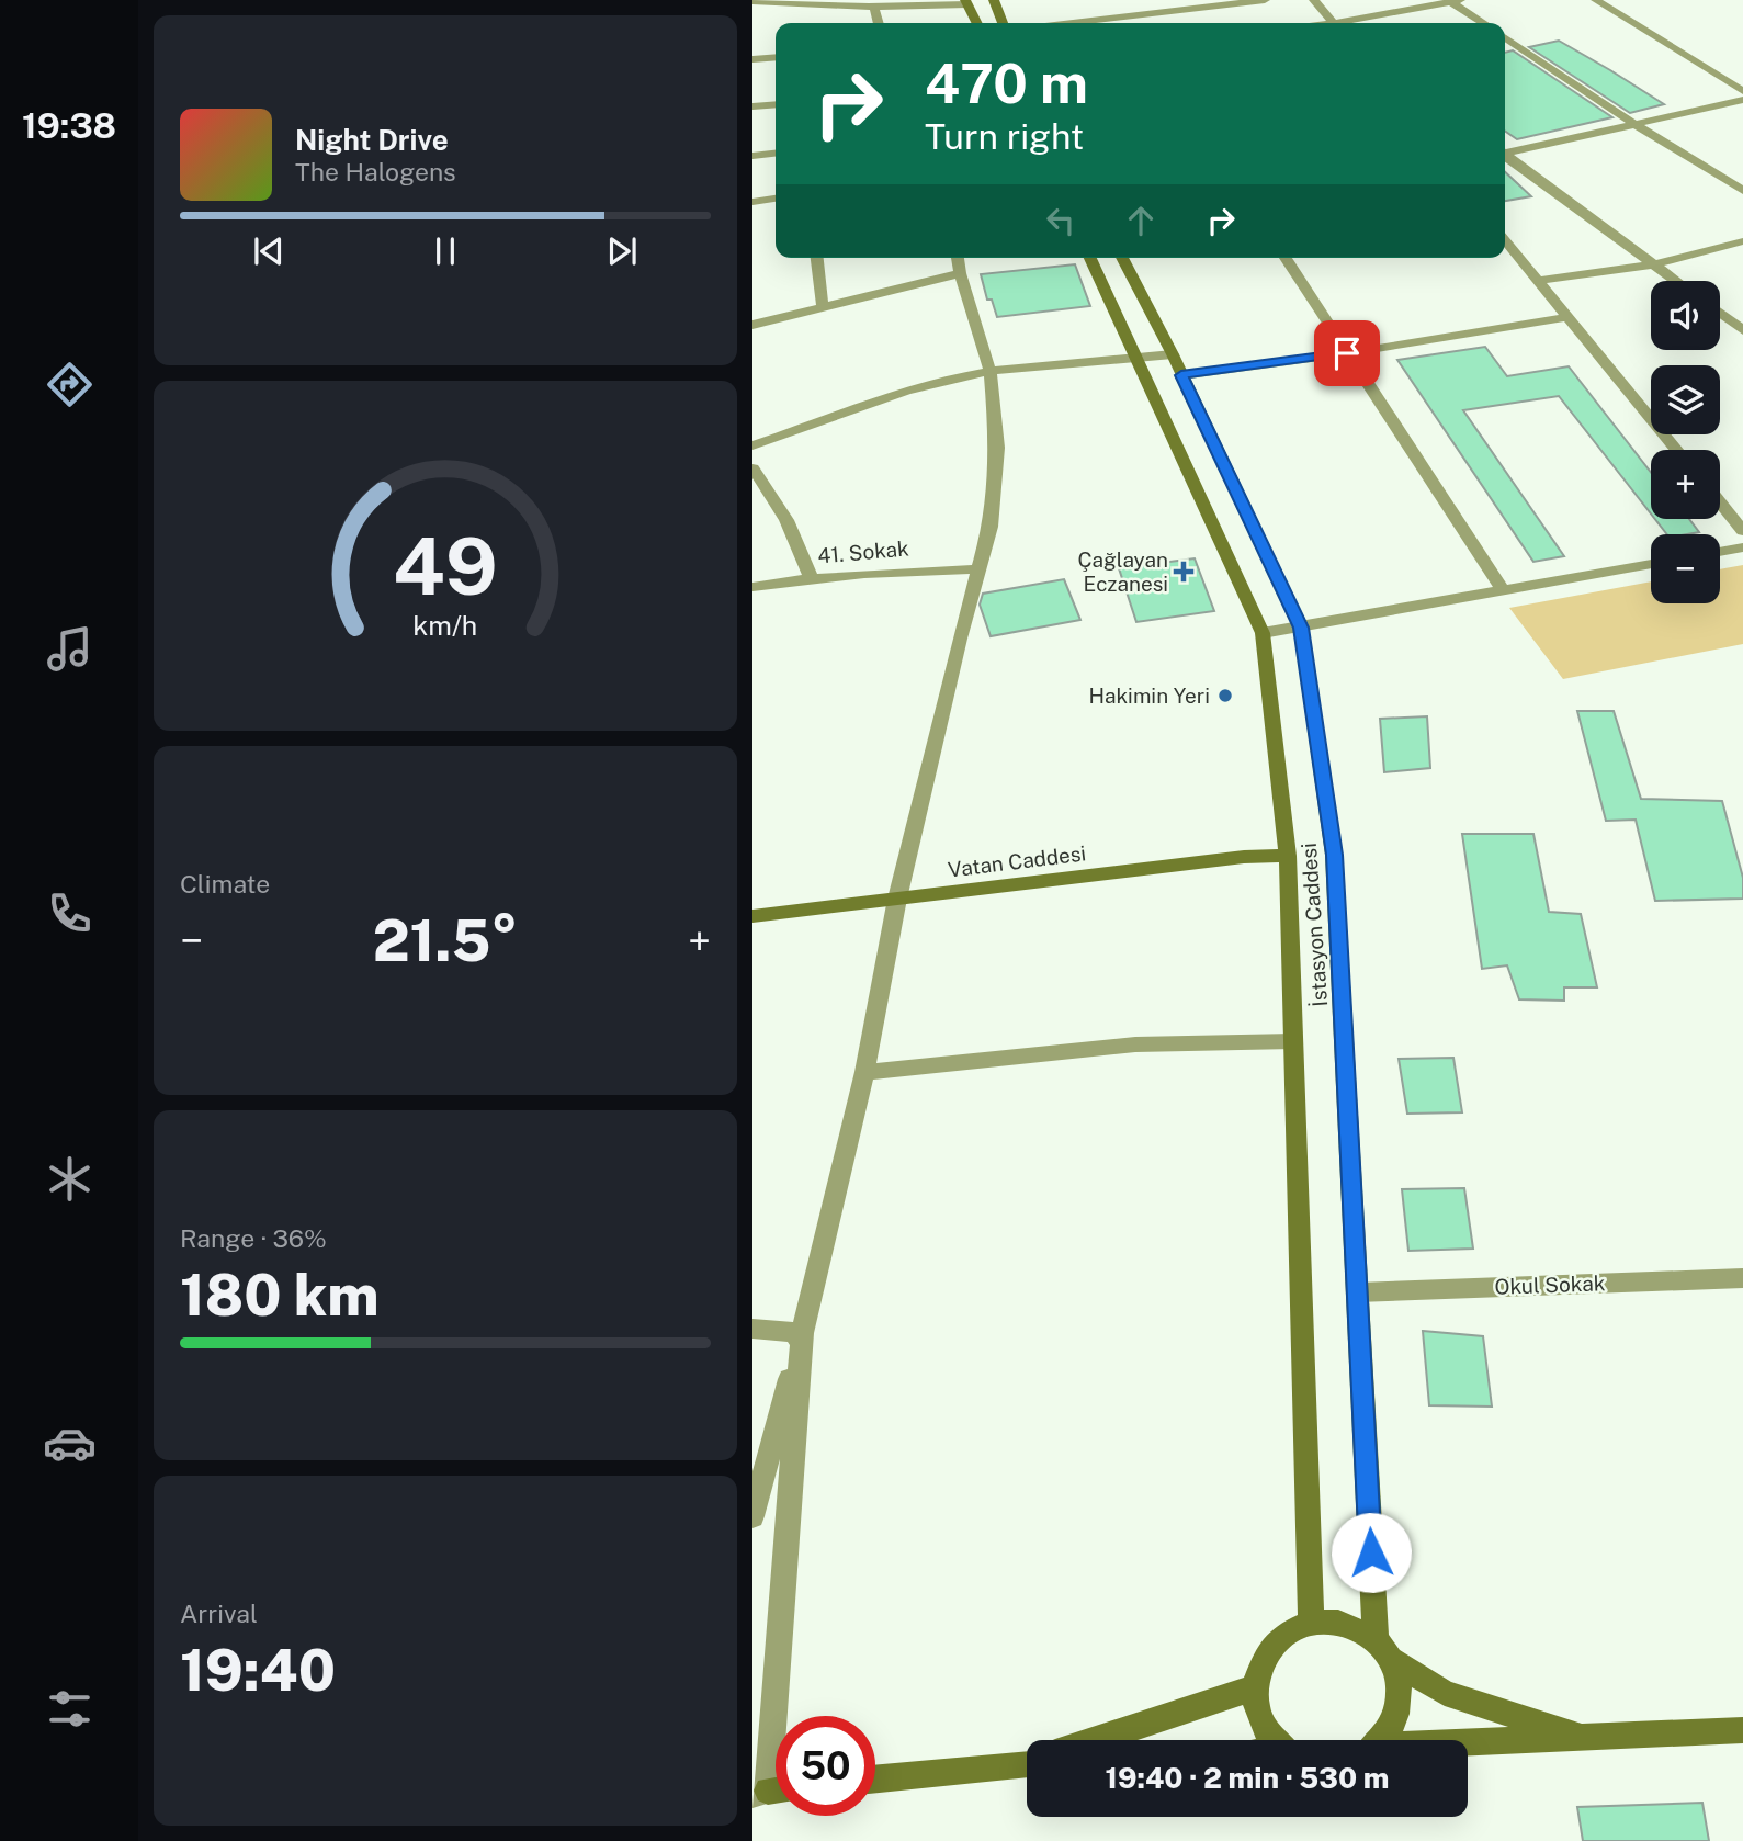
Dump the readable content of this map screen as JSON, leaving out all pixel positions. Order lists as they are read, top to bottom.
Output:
{
  "streets": {
    "main road": ["Vatan Caddesi", "İstasyon Caddesi"],
    "street": ["41. Sokak", "Okul Sokak"]
  },
  "crossings": [
    ["Vatan Caddesi", "İstasyon Caddesi"],
    ["İstasyon Caddesi", "Okul Sokak"]
  ],
  "places": {
    "health": ["Çağlayan Eczanesi"],
    "other": ["Hakimin Yeri"]
  },
  "page": {
    "tabs": "19:38",
    "turn": ["470 m", "Turn right"],
    "song": ["Night Drive", "The Halogens"],
    "map_buttons": ["+", "−"],
    "tile": [
      "Climate",
      ["Range · 36%", "180 km"],
      ["Arrival", "19:40"]
    ],
    "heat": ["−", "21.5°", "+"],
    "limit": "50",
    "trip": "19:40 · 2 min · 530 m",
    "gauge": ["49", "km/h"]
  }
}
